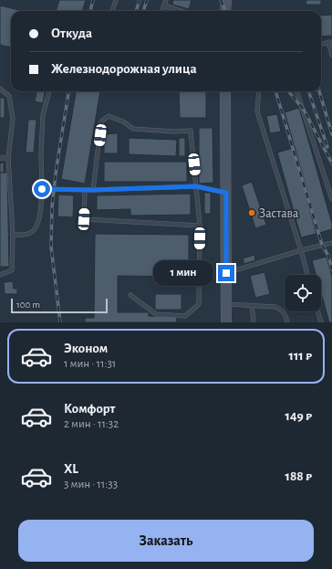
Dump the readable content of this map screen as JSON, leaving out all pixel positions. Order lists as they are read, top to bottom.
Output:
{
  "places": ["Застава"],
  "scale_bar": "100 m",
  "page": {
    "banner": ["Откуда", "Железнодорожная улица"],
    "bubble": "1 мин",
    "scale": "100 m",
    "list": [
      {
        "name": "Эконом",
        "note": "1 мин · 11:31",
        "value": "111 ₽"
      },
      {
        "name": "Комфорт",
        "note": "2 мин · 11:32",
        "value": "149 ₽"
      },
      {
        "name": "XL",
        "note": "3 мин · 11:33",
        "value": "188 ₽"
      }
    ],
    "buttons": "Заказать"
  }
}
